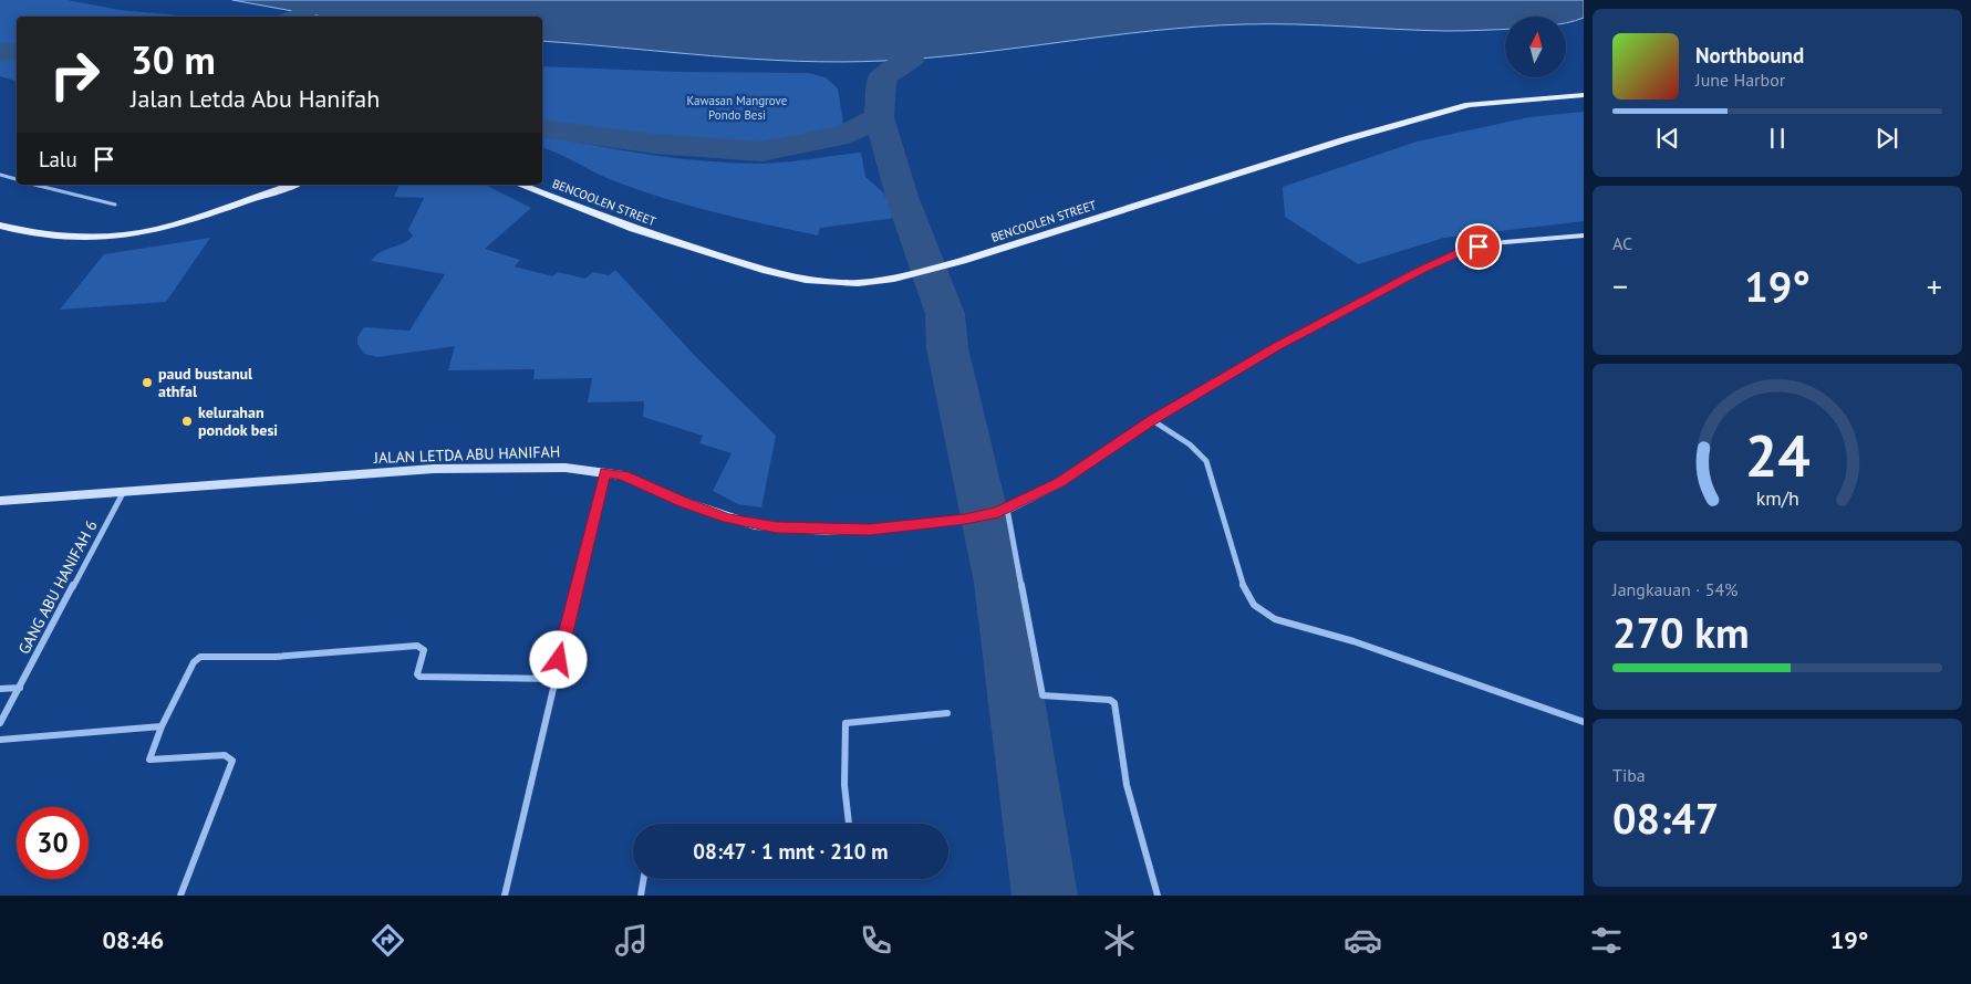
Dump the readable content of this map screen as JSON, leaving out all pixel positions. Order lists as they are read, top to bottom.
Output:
{
  "streets": {
    "main road": ["BENCOOLEN STREET"],
    "street": ["JALAN LETDA ABU HANIFAH", "GANG ABU HANIFAH 6"]
  },
  "crossings": [
    ["JALAN LETDA ABU HANIFAH", "GANG ABU HANIFAH 6"]
  ],
  "parks": ["Kawasan Mangrove Pondo Besi"],
  "places": ["paud bustanul athfal", "kelurahan pondok besi"],
  "north": "top",
  "page": {
    "turn": ["30 m", "Jalan Letda Abu Hanifah"],
    "song": ["Northbound", "June Harbor"],
    "then": "Lalu",
    "tile": [
      "AC",
      ["Jangkauan · 54%", "270 km"],
      ["Tiba", "08:47"]
    ],
    "heat": ["−", "19°", "+"],
    "limit": "30",
    "trip": "08:47 · 1 mnt · 210 m",
    "tabs": ["08:46", "19°"],
    "gauge": ["24", "km/h"]
  }
}
